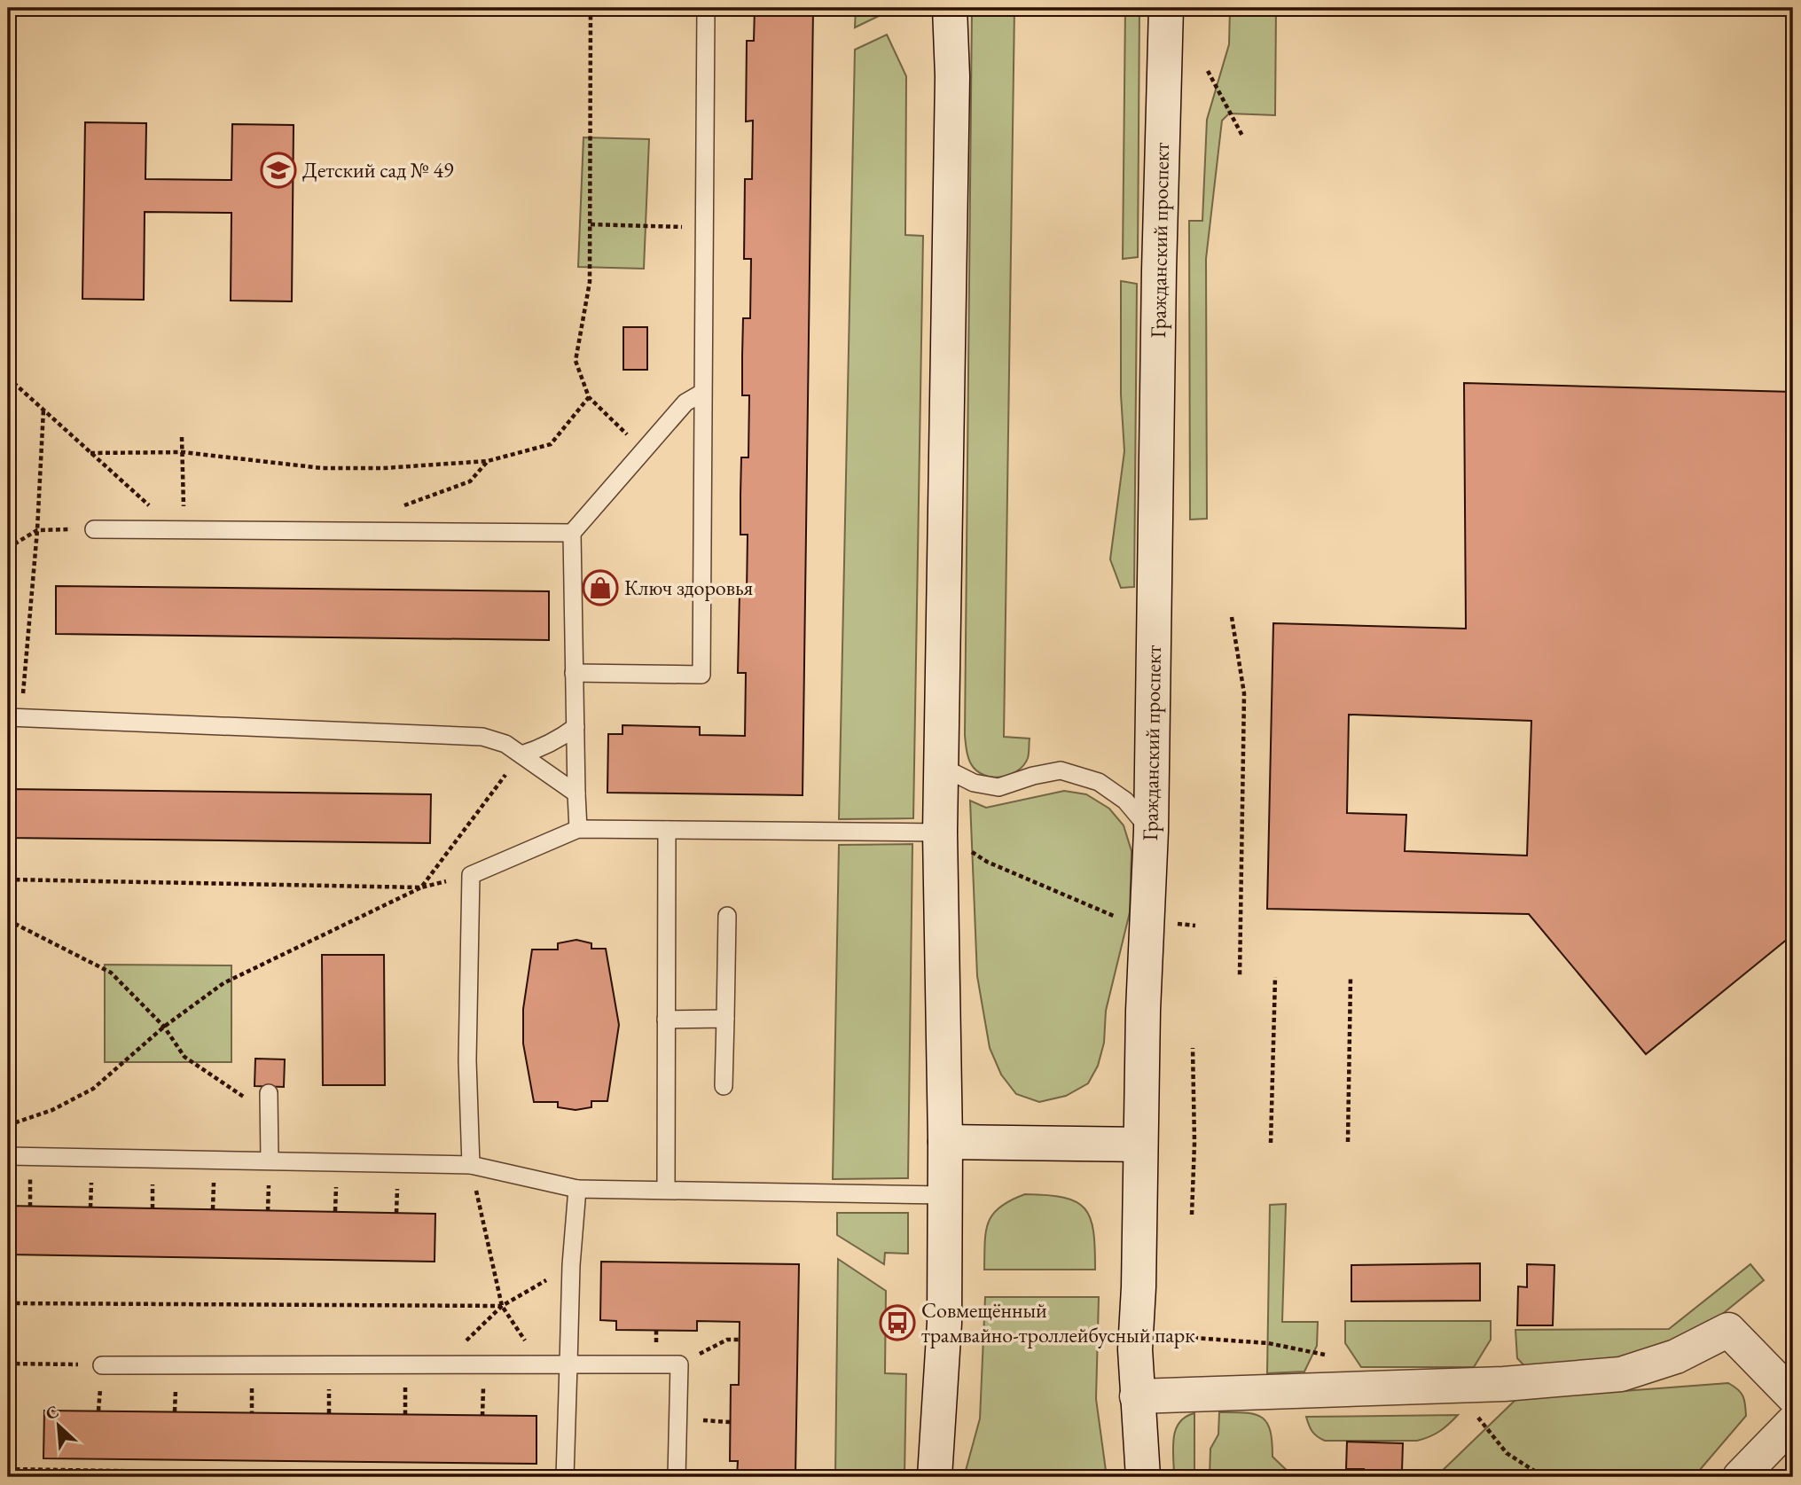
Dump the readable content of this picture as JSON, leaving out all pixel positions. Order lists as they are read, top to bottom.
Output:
{
  "streets": {
    "main road": ["Гражданский проспект"]
  },
  "places": {
    "school or university": ["Детский сад № 49"],
    "shop": ["Ключ здоровья"],
    "bus stop": ["Совмещённый трамвайно-троллейбусный парк"]
  },
  "north": "top left"
}
